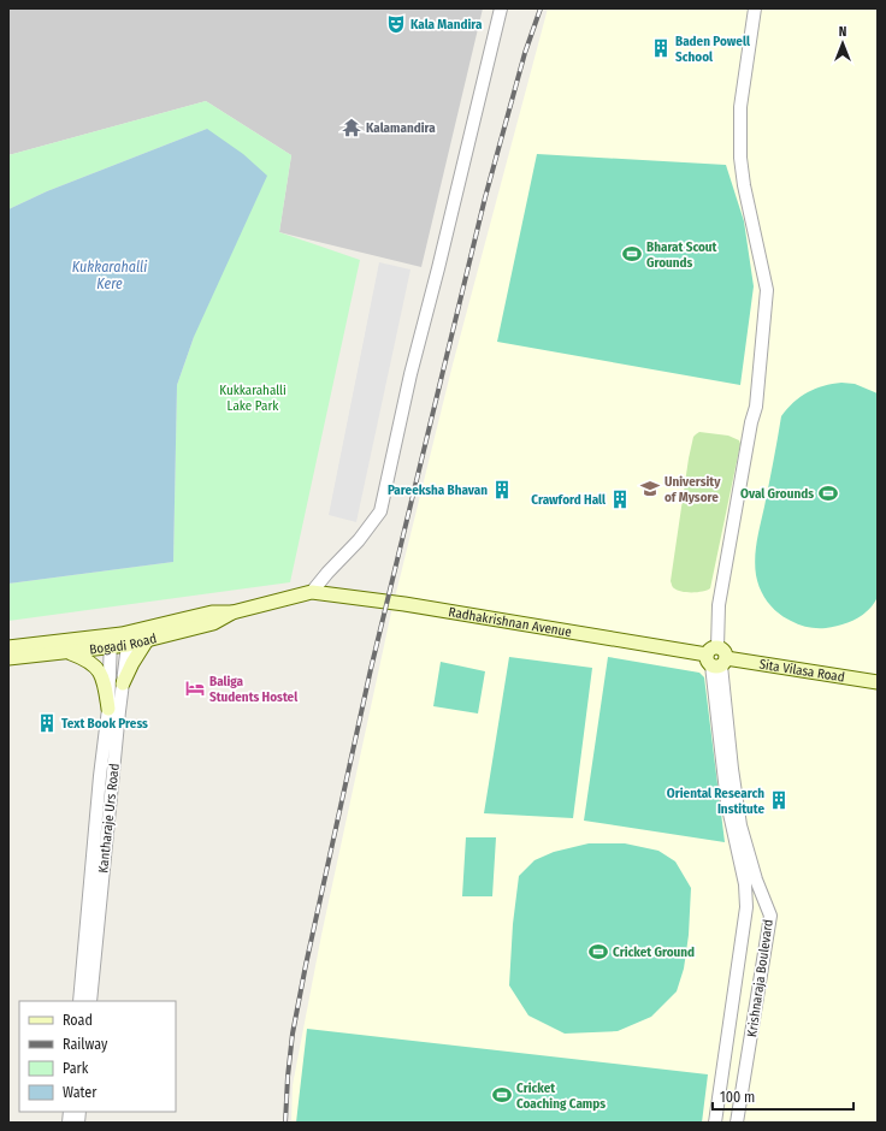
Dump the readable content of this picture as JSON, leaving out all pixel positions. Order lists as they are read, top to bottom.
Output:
{
  "streets": {
    "main road": ["Radhakrishnan Avenue", "Bogadi Road", "Sita Vilasa Road"],
    "street": ["Kantharaje Urs Road", "Krishnaraja Boulevard"]
  },
  "crossings": [
    ["Radhakrishnan Avenue", "Bogadi Road"],
    ["Radhakrishnan Avenue", "Sita Vilasa Road"],
    ["Radhakrishnan Avenue", "Krishnaraja Boulevard"],
    ["Bogadi Road", "Kantharaje Urs Road"],
    ["Sita Vilasa Road", "Krishnaraja Boulevard"]
  ],
  "water": ["Kukkarahalli Kere"],
  "parks": ["Kukkarahalli Lake Park"],
  "places": {
    "theatre": ["Kala Mandira"],
    "building": [
      "Baden Powell School",
      "Pareeksha Bhavan",
      "Crawford Hall",
      "Text Book Press",
      "Oriental Research Institute"
    ],
    "temple": ["Kalamandira"],
    "sports": [
      "Bharat Scout Grounds",
      "Oval Grounds",
      "Cricket Ground",
      "Cricket Coaching Camps"
    ],
    "school or university": ["University of Mysore"],
    "hotel": ["Baliga Students Hostel"]
  },
  "legend": [
    "Road",
    "Railway",
    "Park",
    "Water"
  ],
  "scale_bar": "100 m",
  "north": "top"
}
